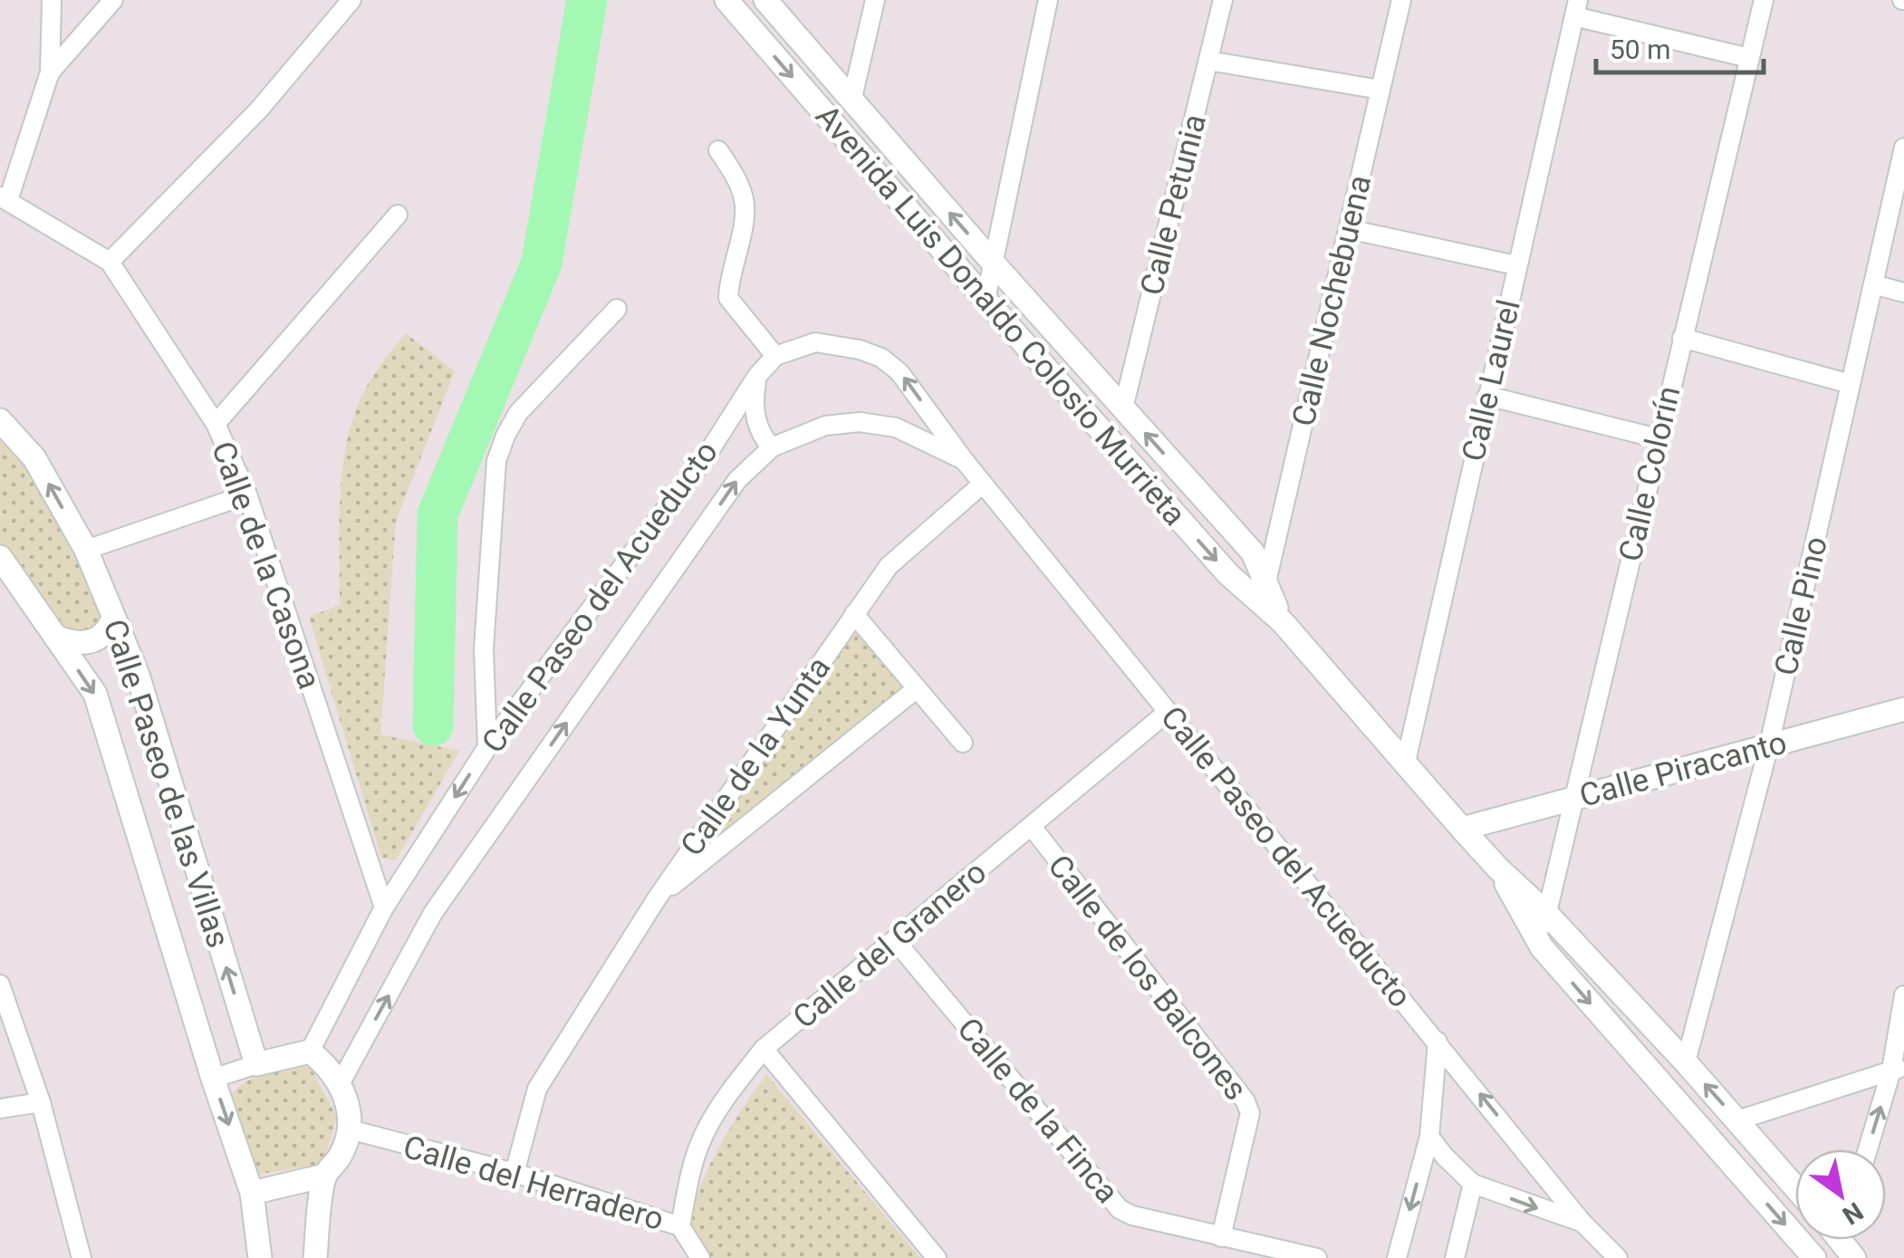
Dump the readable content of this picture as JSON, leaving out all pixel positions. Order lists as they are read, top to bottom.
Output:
{
  "streets": {
    "street": [
      "Calle Petunia",
      "Calle Nochebuena",
      "Avenida Luis Donaldo Colosio Murrieta",
      "Calle Laurel",
      "Calle Colorín",
      "Calle de la Casona",
      "Calle Paseo del Acueducto",
      "Calle Pino",
      "Calle de la Yunta",
      "Calle Piracanto",
      "Calle Paseo de las Villas",
      "Calle del Granero",
      "Calle de los Balcones",
      "Calle de la Finca",
      "Calle del Herradero"
    ]
  },
  "crossings": [
    ["Calle Petunia", "Avenida Luis Donaldo Colosio Murrieta"],
    ["Calle Nochebuena", "Avenida Luis Donaldo Colosio Murrieta"],
    ["Avenida Luis Donaldo Colosio Murrieta", "Calle Laurel"],
    ["Avenida Luis Donaldo Colosio Murrieta", "Calle Colorín"],
    ["Avenida Luis Donaldo Colosio Murrieta", "Calle Pino"],
    ["Avenida Luis Donaldo Colosio Murrieta", "Calle Piracanto"],
    ["Calle Colorín", "Calle Piracanto"],
    ["Calle de la Casona", "Calle Paseo del Acueducto"],
    ["Calle Paseo del Acueducto", "Calle de la Yunta"],
    ["Calle Paseo del Acueducto", "Calle Paseo de las Villas"],
    ["Calle Paseo del Acueducto", "Calle del Granero"],
    ["Calle Paseo del Acueducto", "Calle del Herradero"],
    ["Calle Pino", "Calle Piracanto"],
    ["Calle de la Yunta", "Calle del Herradero"],
    ["Calle Paseo de las Villas", "Calle del Herradero"],
    ["Calle del Granero", "Calle de los Balcones"],
    ["Calle del Granero", "Calle de la Finca"],
    ["Calle del Granero", "Calle del Herradero"],
    ["Calle de los Balcones", "Calle de la Finca"]
  ],
  "scale_bar": "50 m",
  "north": "bottom right"
}
